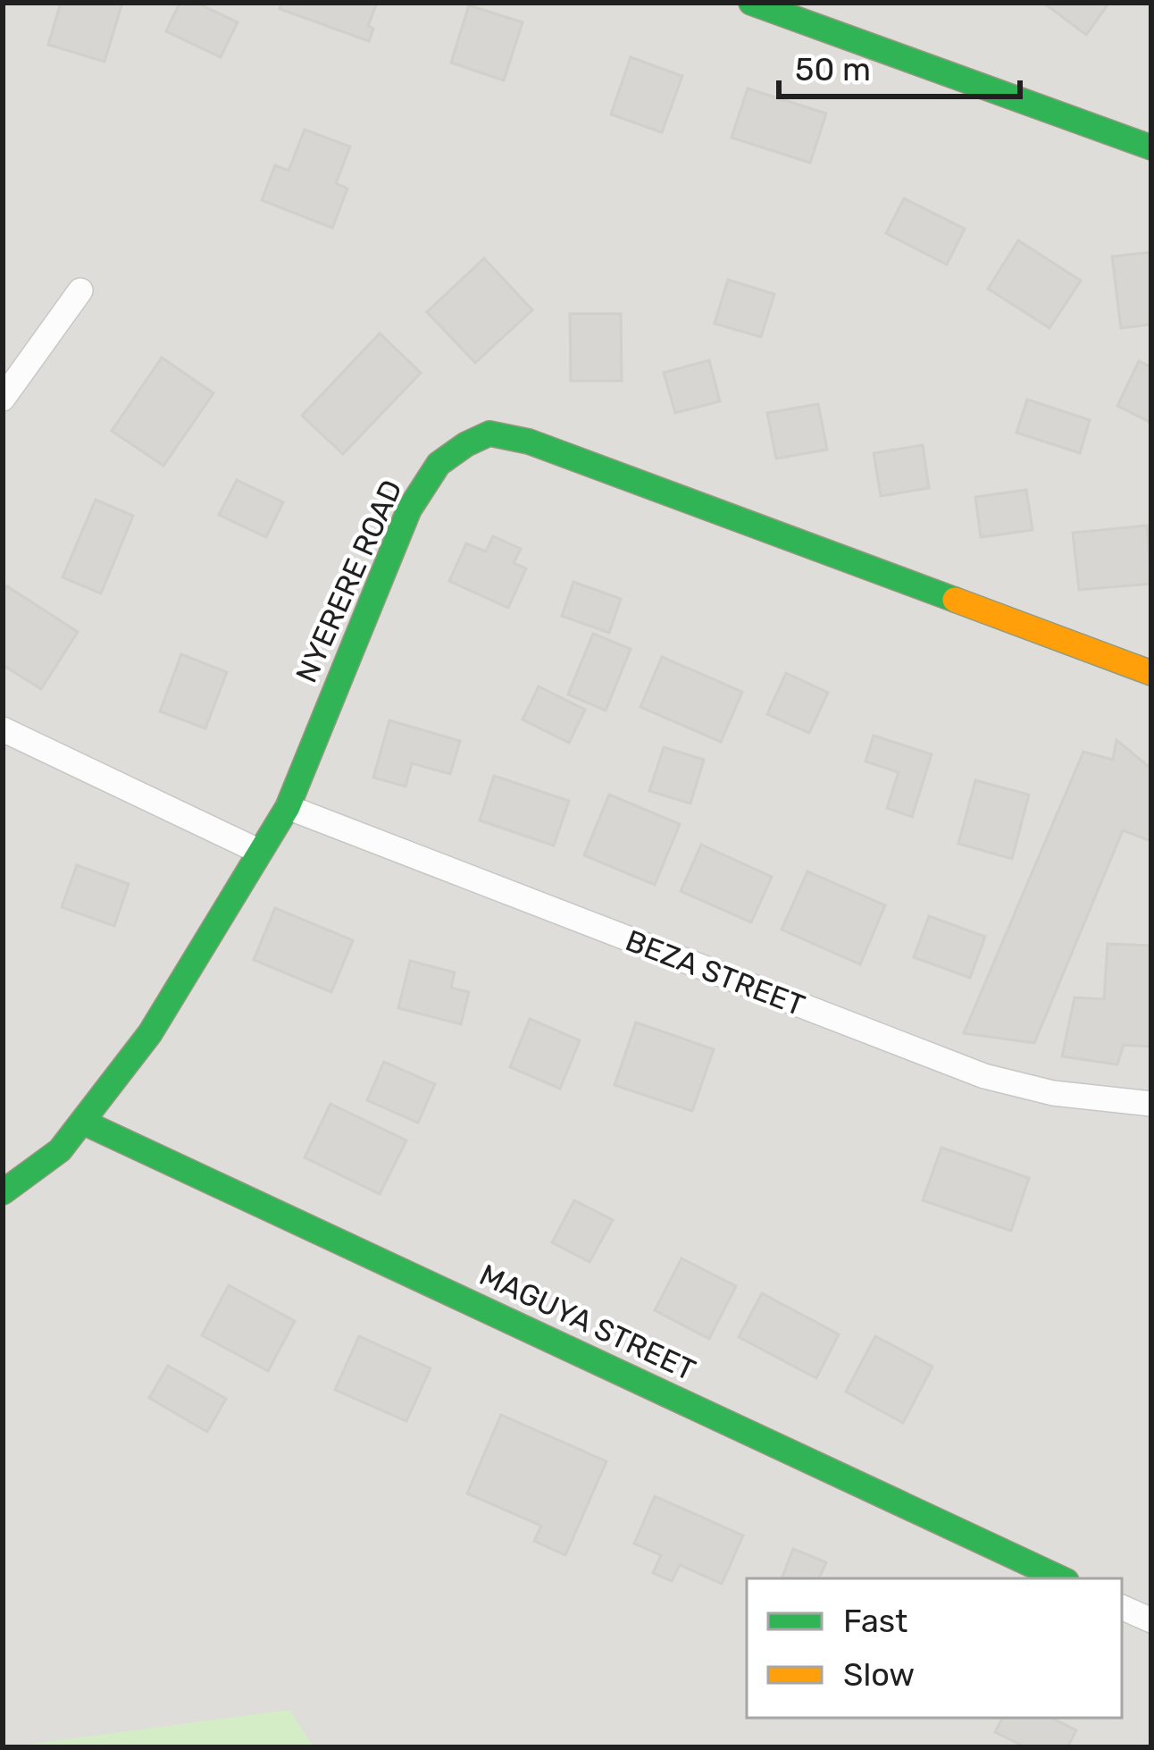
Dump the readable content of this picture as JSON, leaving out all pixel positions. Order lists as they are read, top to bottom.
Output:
{
  "streets": {
    "street": ["NYERERE ROAD", "BEZA STREET", "MAGUYA STREET"]
  },
  "crossings": [
    ["NYERERE ROAD", "BEZA STREET"],
    ["NYERERE ROAD", "MAGUYA STREET"]
  ],
  "legend": ["Fast", "Slow"],
  "scale_bar": "50 m"
}
